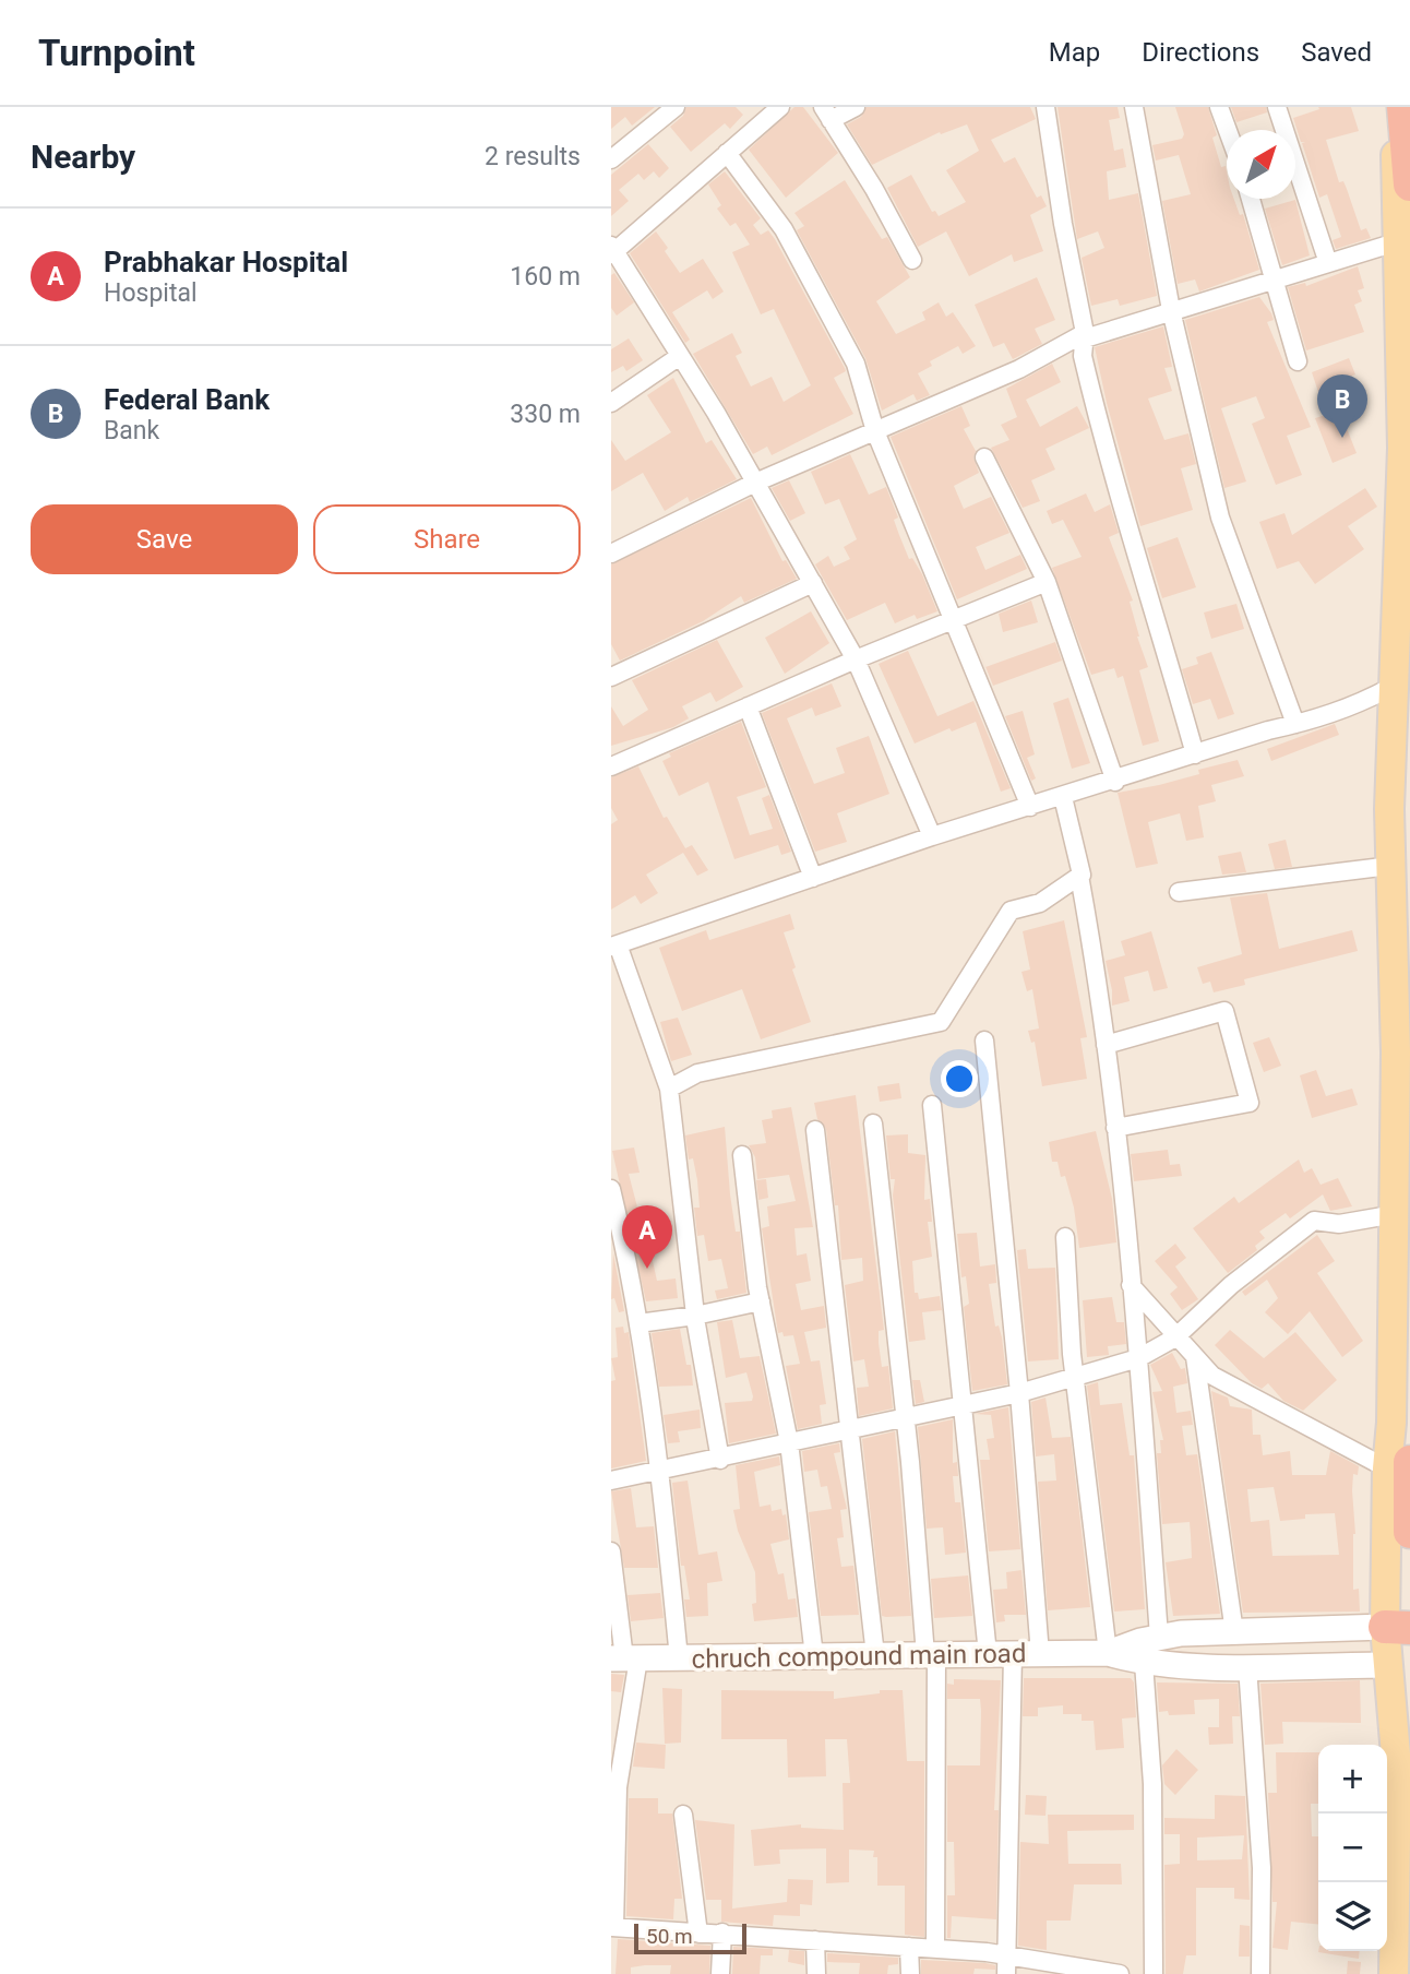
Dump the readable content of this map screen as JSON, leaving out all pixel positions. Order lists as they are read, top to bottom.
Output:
{
  "streets": {
    "main road": ["chruch compound main road"]
  },
  "scale_bar": "50 m",
  "north": "top right",
  "page": {
    "header": "Turnpoint",
    "nav": ["Map", "Directions", "Saved"],
    "heading": ["Nearby", "2 results"],
    "list": [
      {
        "mark": "A",
        "name": "Prabhakar Hospital",
        "note": "Hospital",
        "value": "160 m"
      },
      {
        "mark": "B",
        "name": "Federal Bank",
        "note": "Bank",
        "value": "330 m"
      }
    ],
    "pins": ["B", "A"],
    "buttons": ["Save", "Share"],
    "map_buttons": ["+", "−"],
    "scale": "50 m"
  }
}
